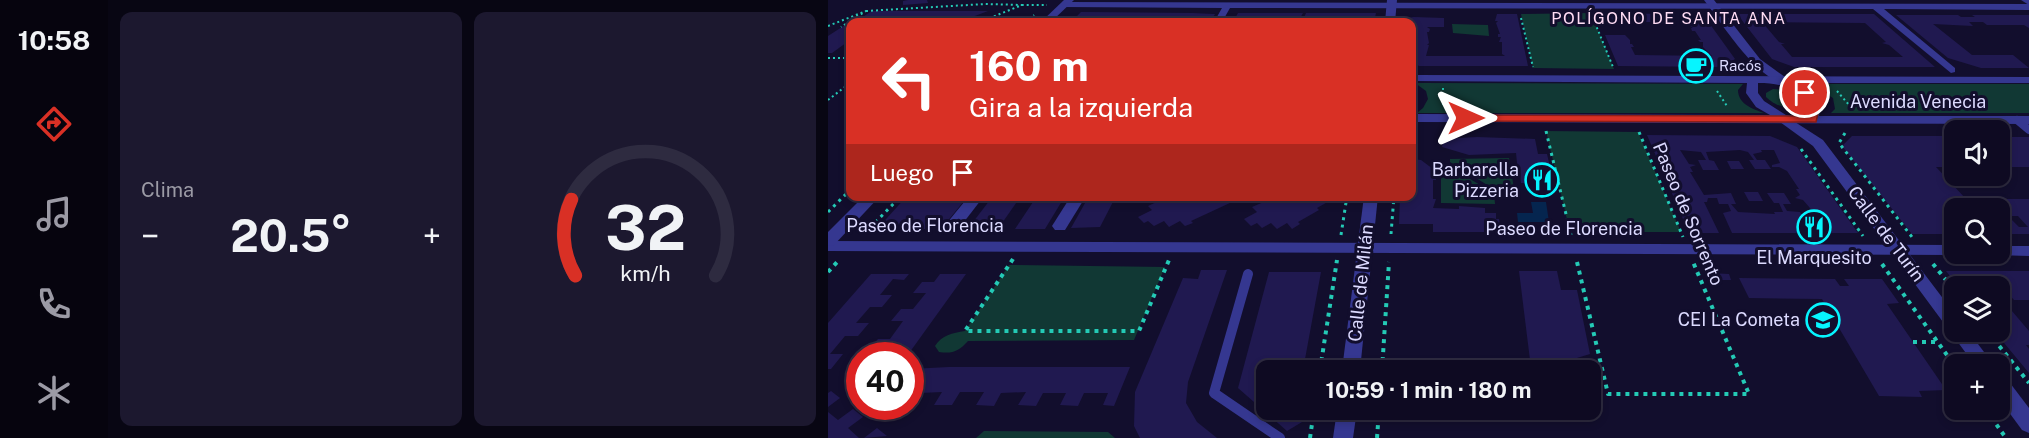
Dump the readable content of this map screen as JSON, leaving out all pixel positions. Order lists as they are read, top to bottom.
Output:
{
  "streets": {
    "street": [
      "Avenida Venecia",
      "Paseo de Florencia",
      "Calle de Turín",
      "Calle de Milán"
    ],
    "path": ["Paseo de Sorrento"]
  },
  "crossings": [
    ["Avenida Venecia", "Calle de Turín"],
    ["Paseo de Sorrento", "Paseo de Florencia"],
    ["Paseo de Florencia", "Calle de Turín"],
    ["Paseo de Florencia", "Calle de Milán"]
  ],
  "districts": ["POLÍGONO DE SANTA ANA"],
  "places": {
    "cafe": ["Racós"],
    "restaurant": ["Barbarella Pizzeria", "El Marquesito"],
    "school or university": ["CEI La Cometa"]
  },
  "page": {
    "tabs": "10:58",
    "tile": "Clima",
    "turn": ["160 m", "Gira a la izquierda"],
    "map_buttons": "+",
    "then": "Luego",
    "heat": ["−", "20.5°", "+"],
    "limit": "40",
    "trip": "10:59 · 1 min · 180 m",
    "gauge": ["32", "km/h"]
  }
}
